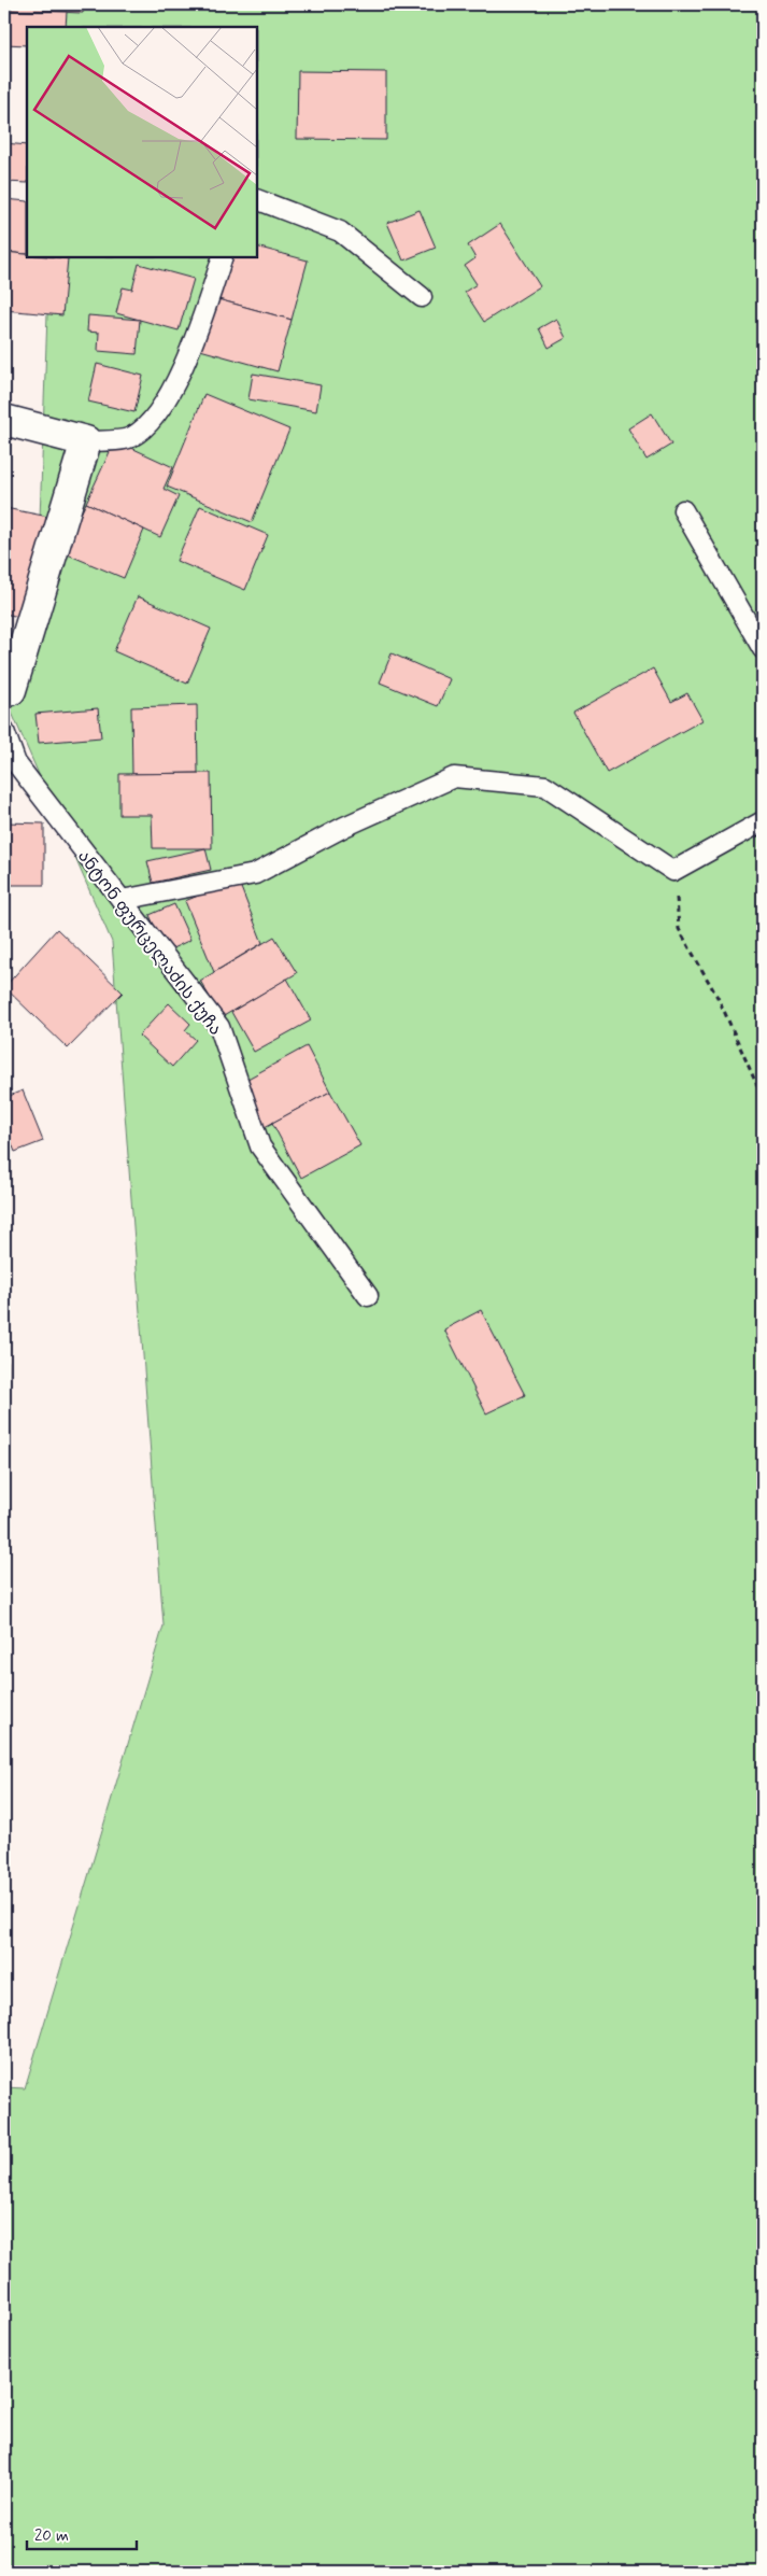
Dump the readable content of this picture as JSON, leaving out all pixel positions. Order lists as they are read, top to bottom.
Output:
{
  "streets": {
    "lane": ["ანტონ ფურცელაძის ქუჩა"]
  },
  "scale_bar": "20 m"
}
